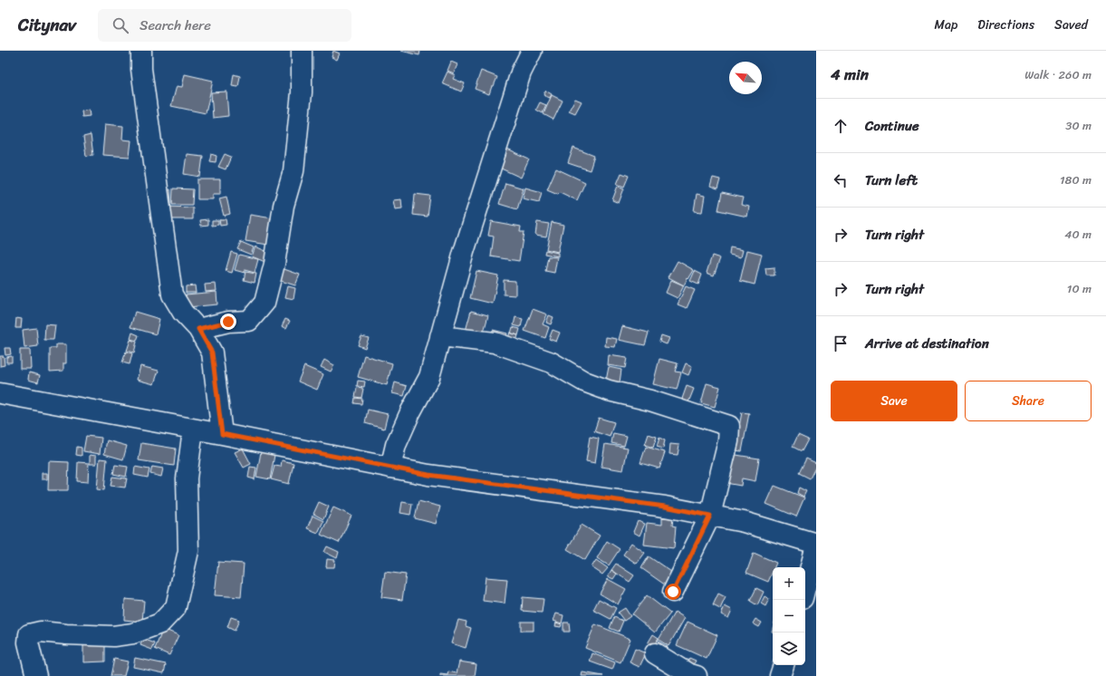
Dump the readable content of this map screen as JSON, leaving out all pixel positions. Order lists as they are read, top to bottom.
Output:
{
  "north": "top left",
  "page": {
    "header": "Citynav",
    "search": "Search here",
    "nav": ["Map", "Directions", "Saved"],
    "heading": ["4 min", "Walk · 260 m"],
    "list": [
      ["Continue", "30 m"],
      ["Turn left", "180 m"],
      ["Turn right", "40 m"],
      ["Turn right", "10 m"],
      "Arrive at destination"
    ],
    "buttons": ["Save", "Share"],
    "map_buttons": ["+", "−"]
  }
}
